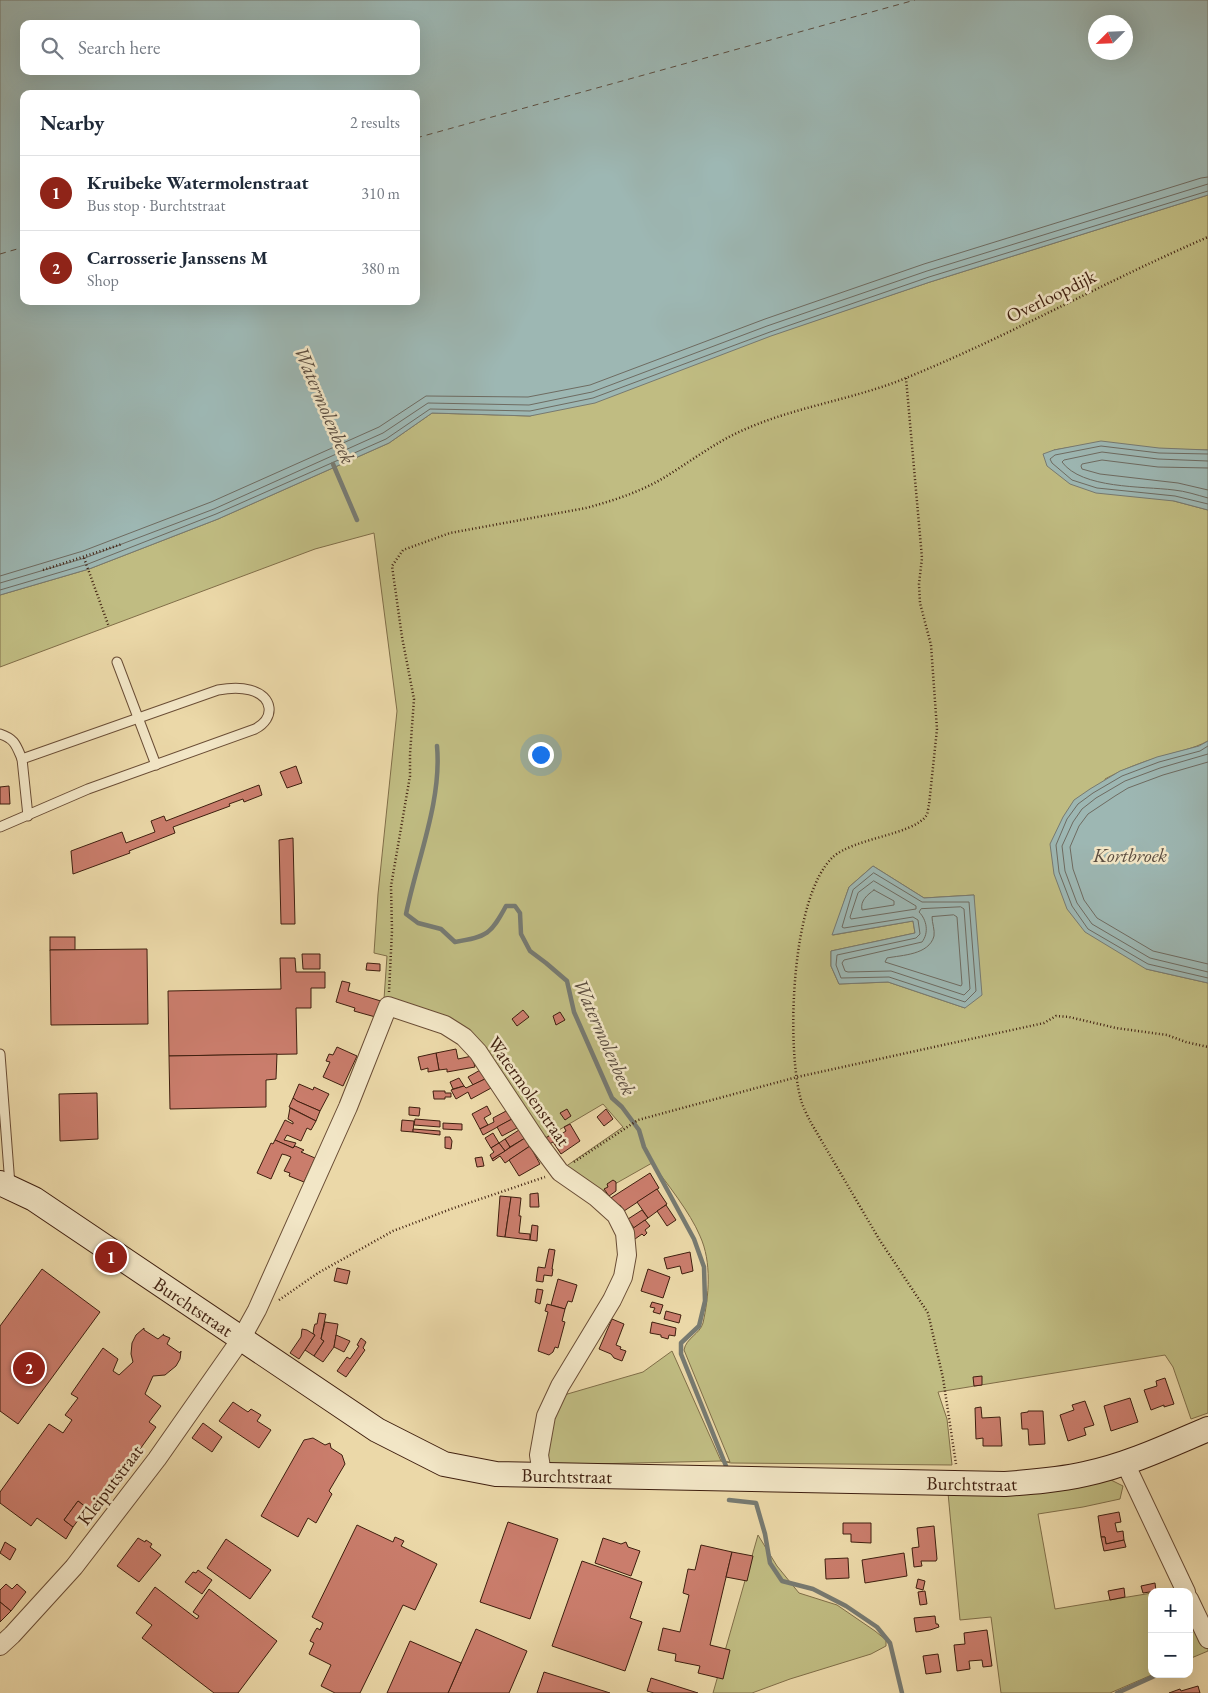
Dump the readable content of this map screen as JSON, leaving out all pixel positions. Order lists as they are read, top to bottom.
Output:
{
  "streets": {
    "main road": ["Burchtstraat"],
    "street": ["Watermolenstraat", "Kleiputstraat"],
    "path": ["Overloopdijk"]
  },
  "crossings": [
    ["Overloopdijk", "Watermolenstraat"],
    ["Watermolenstraat", "Burchtstraat"],
    ["Burchtstraat", "Kleiputstraat"]
  ],
  "water": ["Watermolenbeek", "Kortbroek"],
  "north": "bottom left",
  "page": {
    "search": "Search here",
    "heading": ["Nearby", "2 results"],
    "list": [
      {
        "mark": "1",
        "name": "Kruibeke Watermolenstraat",
        "note": "Bus stop · Burchtstraat",
        "value": "310 m"
      },
      {
        "mark": "2",
        "name": "Carrosserie Janssens M",
        "note": "Shop",
        "value": "380 m"
      }
    ],
    "pins": ["1", "2"],
    "map_buttons": ["+", "−"]
  }
}
